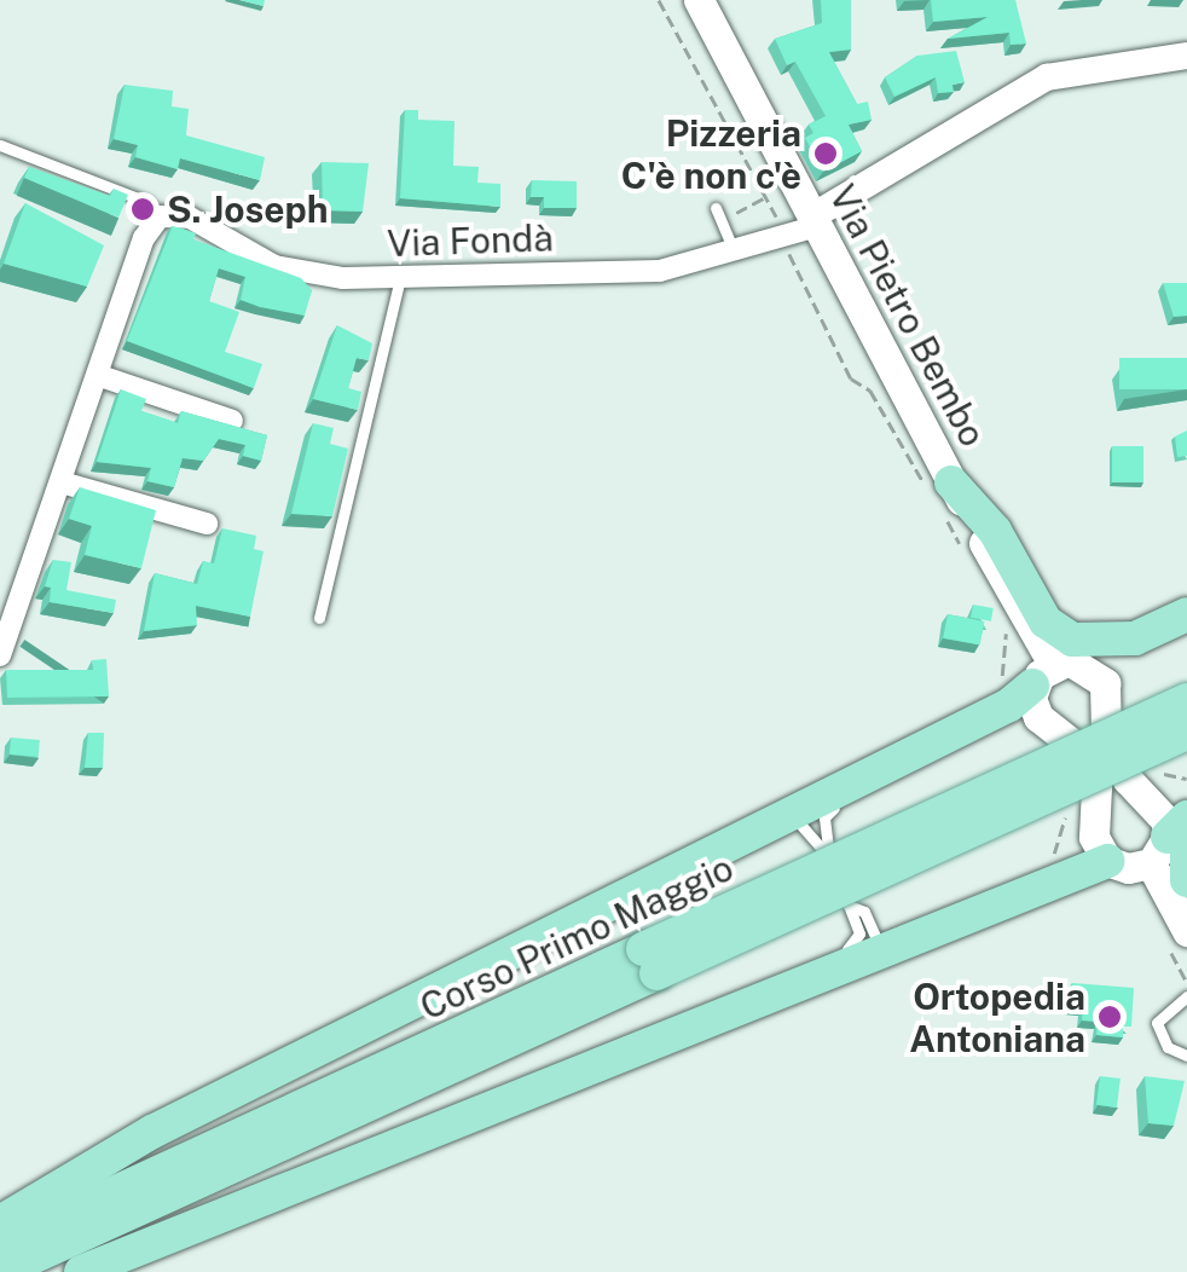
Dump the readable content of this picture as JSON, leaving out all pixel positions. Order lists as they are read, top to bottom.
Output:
{
  "streets": {
    "highway": ["Corso Primo Maggio"],
    "main road": ["Via Pietro Bembo"],
    "street": ["Via Fondà"]
  },
  "crossings": [
    ["Via Fondà", "Via Pietro Bembo"]
  ],
  "places": ["Pizzeria C'è non c'è", "S. Joseph", "Ortopedia Antoniana"]
}
